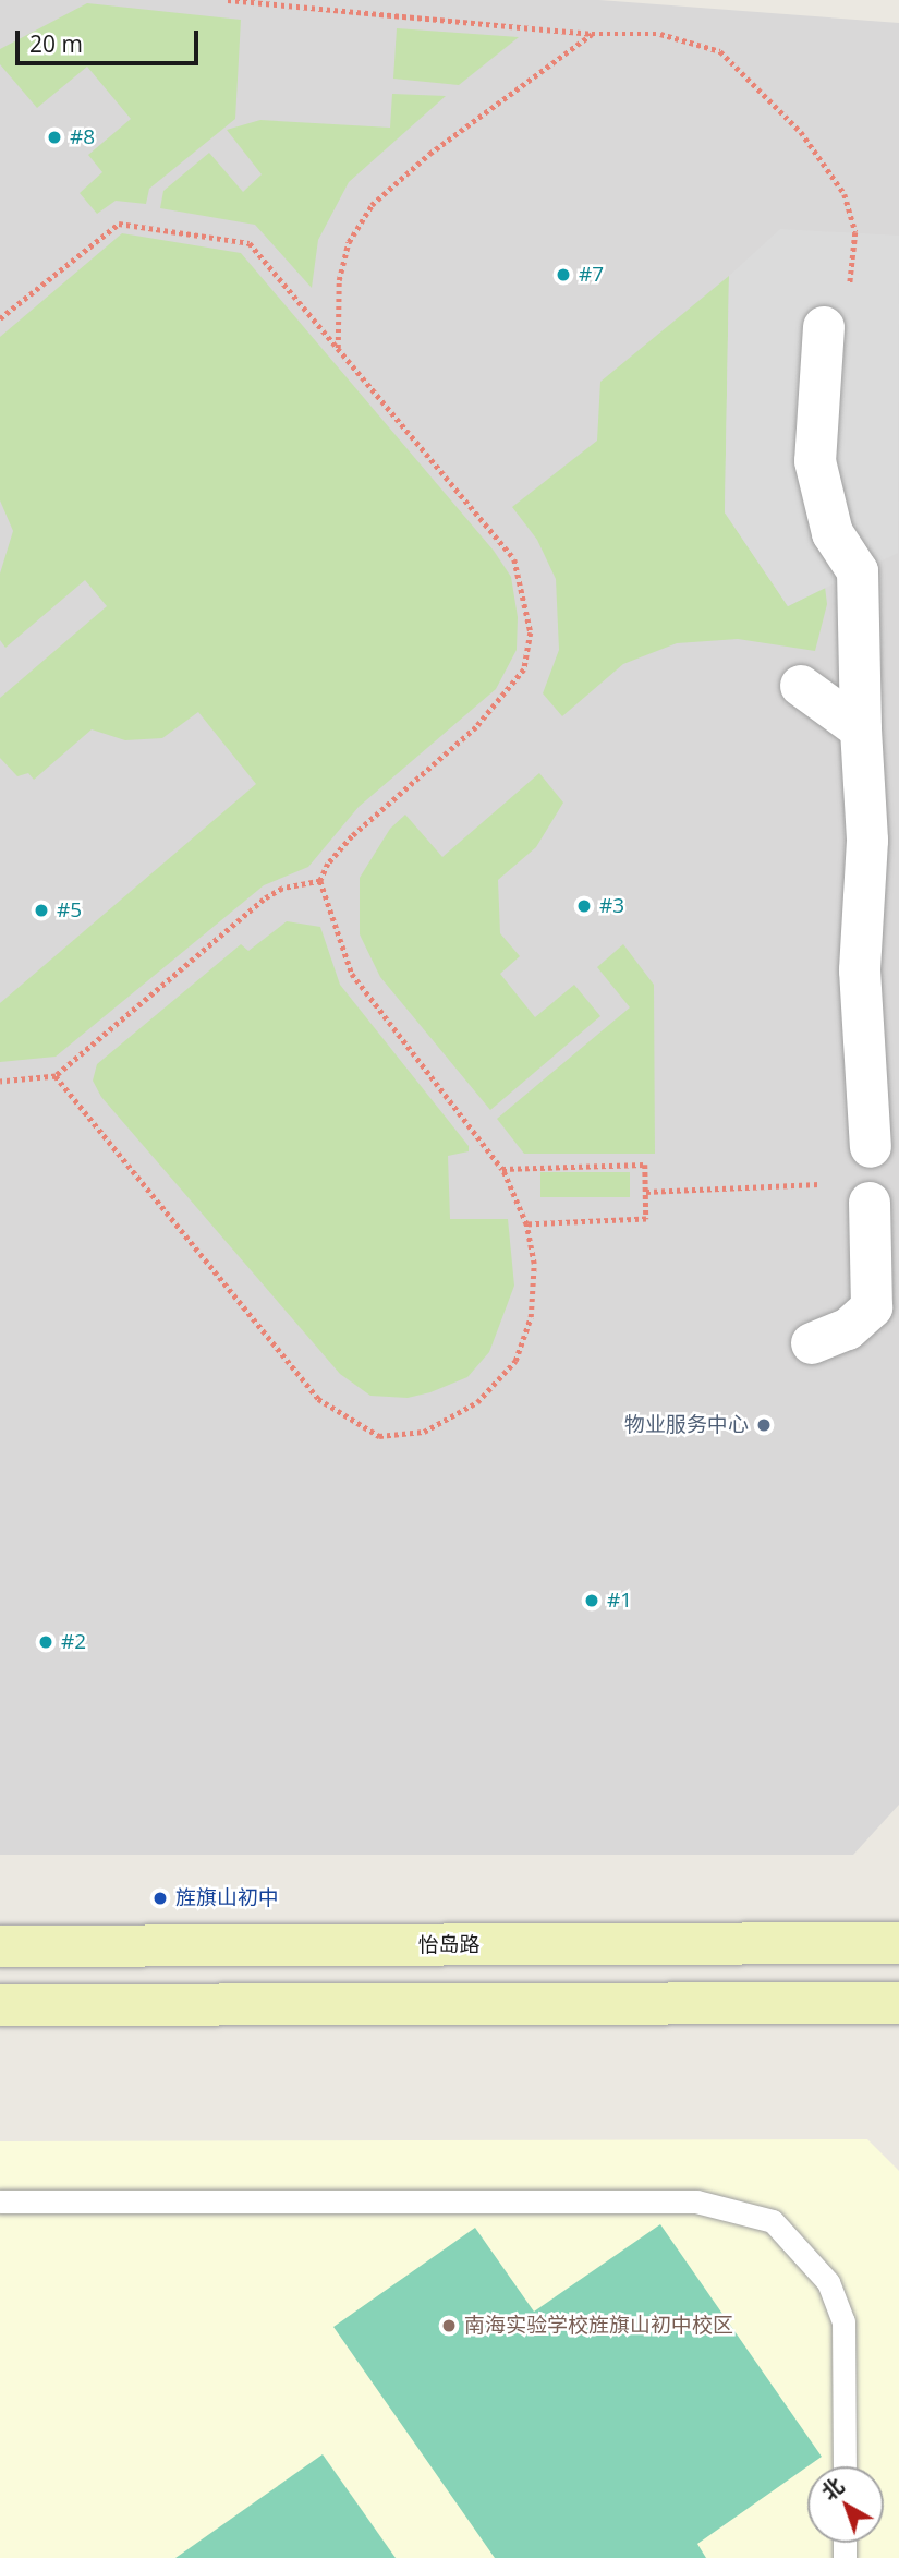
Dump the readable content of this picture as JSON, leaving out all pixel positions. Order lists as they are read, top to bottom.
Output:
{
  "streets": {
    "street": ["怡岛路"]
  },
  "places": [
    "#8",
    "#7",
    "#3",
    "#5",
    "物业服务中心",
    "#1",
    "#2",
    "旌旗山初中",
    "南海实验学校旌旗山初中校区"
  ],
  "scale_bar": "20 m",
  "north": "top left"
}
